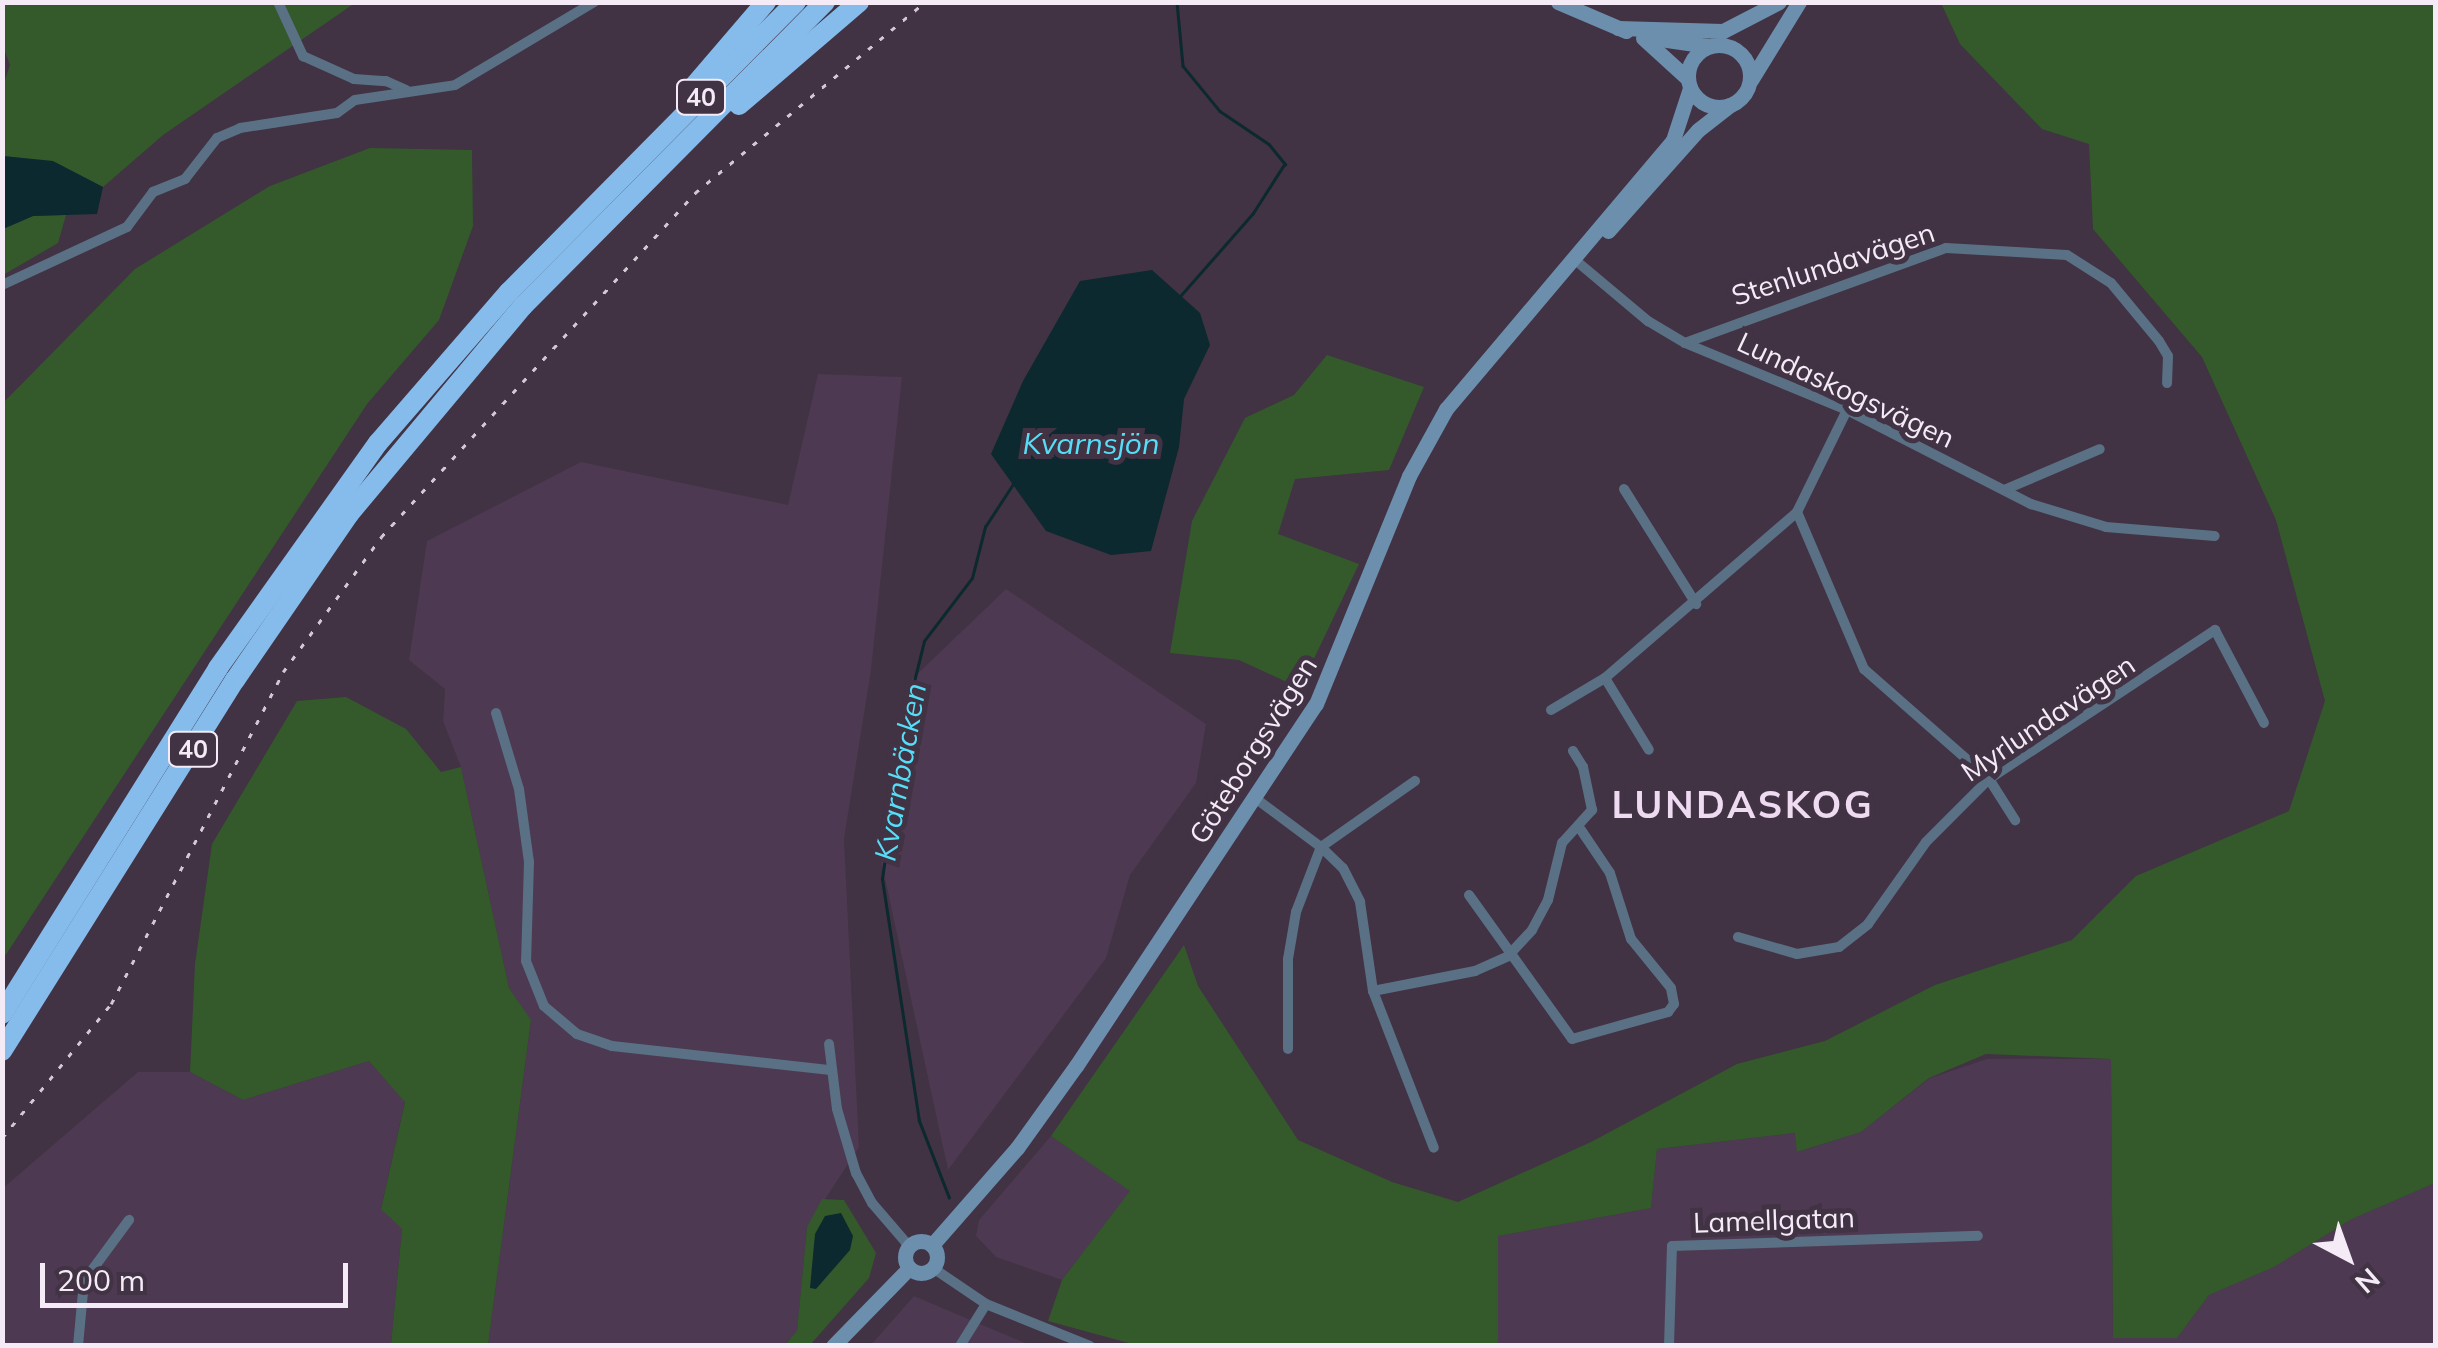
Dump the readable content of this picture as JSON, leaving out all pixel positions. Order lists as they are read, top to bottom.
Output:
{
  "streets": {
    "highway": ["40"],
    "street": [
      "Stenlundavägen",
      "Lundaskogsvägen",
      "Myrlundavägen",
      "Göteborgsvägen",
      "Lamellgatan"
    ]
  },
  "crossings": [
    ["Stenlundavägen", "Lundaskogsvägen"],
    ["Lundaskogsvägen", "Göteborgsvägen"]
  ],
  "districts": ["LUNDASKOG"],
  "water": ["Kvarnsjön", "Kvarnbäcken"],
  "scale_bar": "200 m",
  "north": "bottom right"
}
